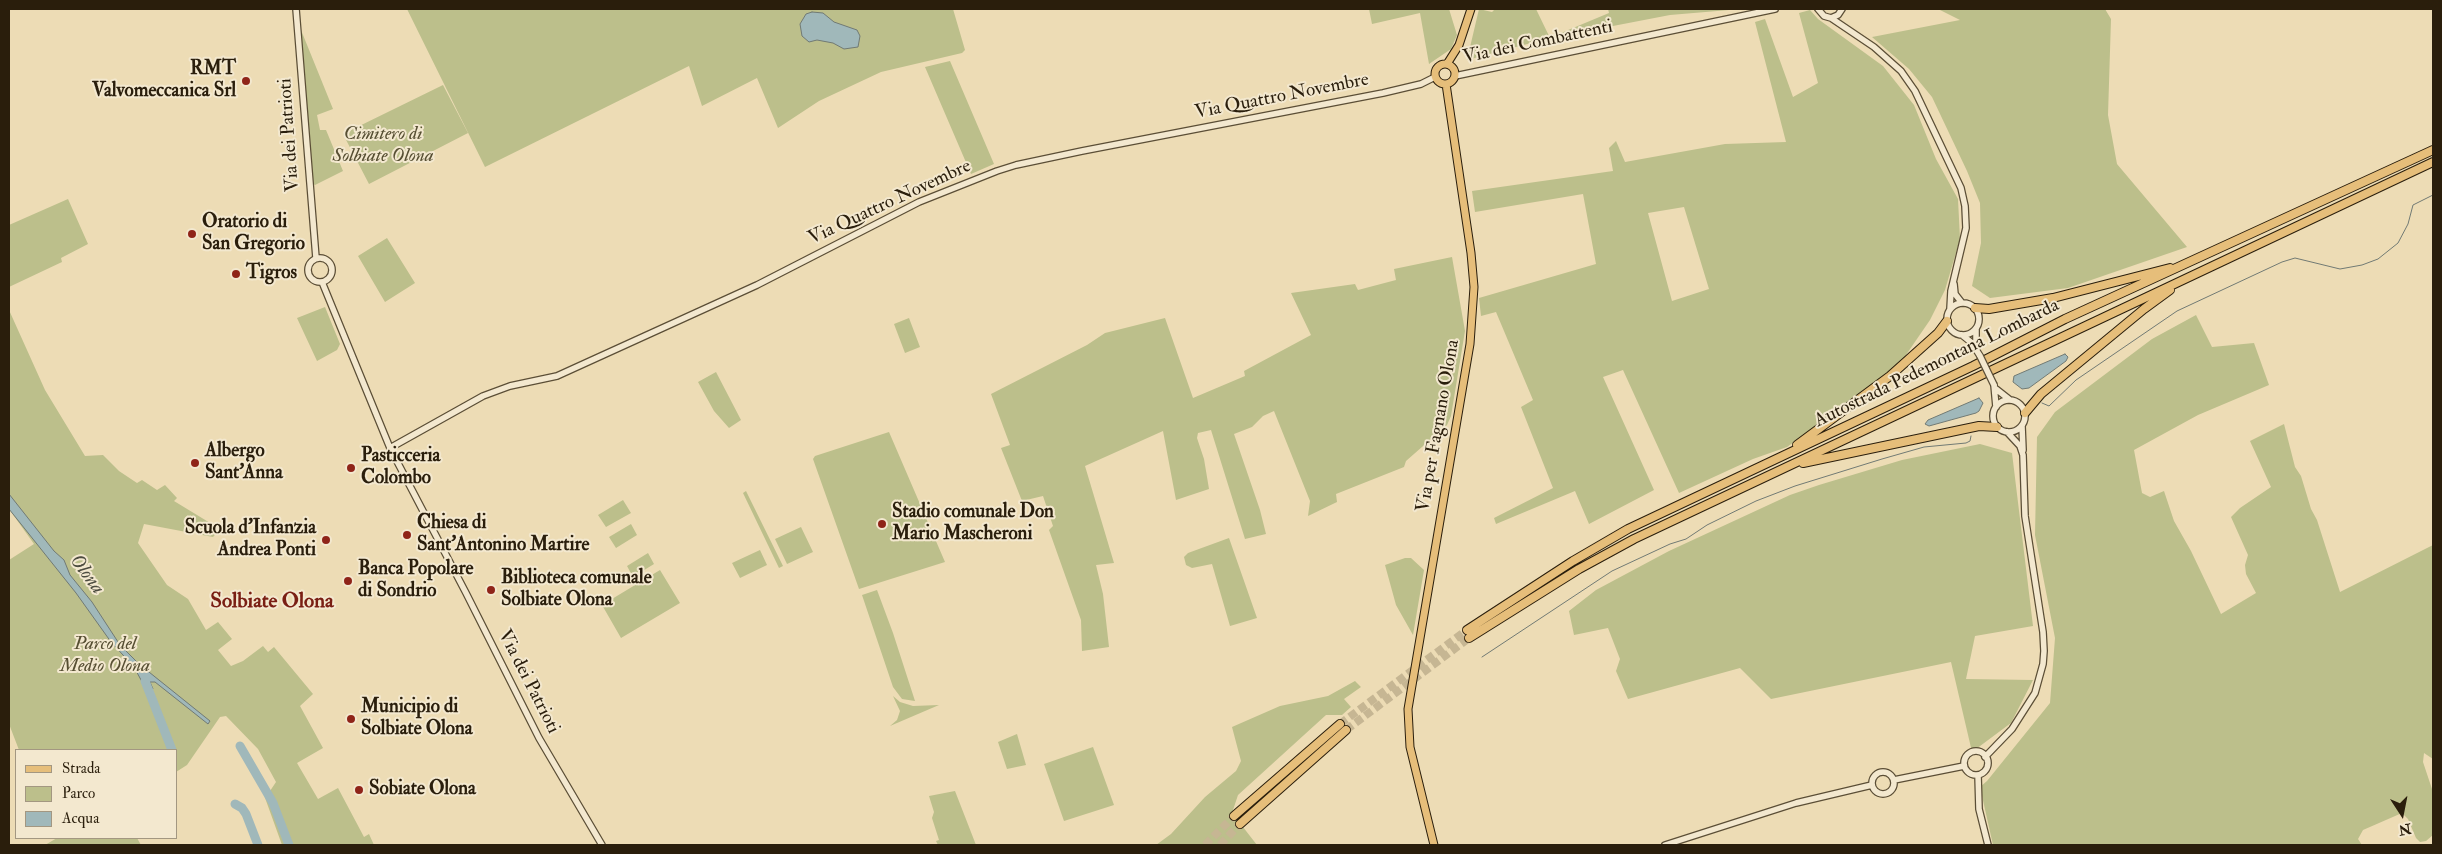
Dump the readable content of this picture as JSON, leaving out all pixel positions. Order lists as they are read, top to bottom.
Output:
{
  "streets": {
    "highway": ["Autostrada Pedemontana Lombarda"],
    "main road": ["Via per Fagnano Olona"],
    "street": ["Via dei Combattenti", "Via Quattro Novembre", "Via dei Patrioti"]
  },
  "crossings": [
    ["Via dei Combattenti", "Via Quattro Novembre"],
    ["Via dei Combattenti", "Via per Fagnano Olona"],
    ["Via Quattro Novembre", "Via dei Patrioti"],
    ["Via Quattro Novembre", "Via per Fagnano Olona"]
  ],
  "districts": ["Solbiate Olona"],
  "water": ["Olona"],
  "parks": ["Cimitero di Solbiate Olona", "Parco del Medio Olona"],
  "places": [
    "RMT Valvomeccanica Srl",
    "Oratorio di San Gregorio",
    "Tigros",
    "Albergo Sant'Anna",
    "Pasticceria Colombo",
    "Stadio comunale Don Mario Mascheroni",
    "Chiesa di Sant'Antonino Martire",
    "Scuola d'Infanzia Andrea Ponti",
    "Banca Popolare di Sondrio",
    "Biblioteca comunale Solbiate Olona",
    "Municipio di Solbiate Olona",
    "Sobiate Olona"
  ],
  "legend": ["Strada", "Parco", "Acqua"],
  "north": "bottom"
}
